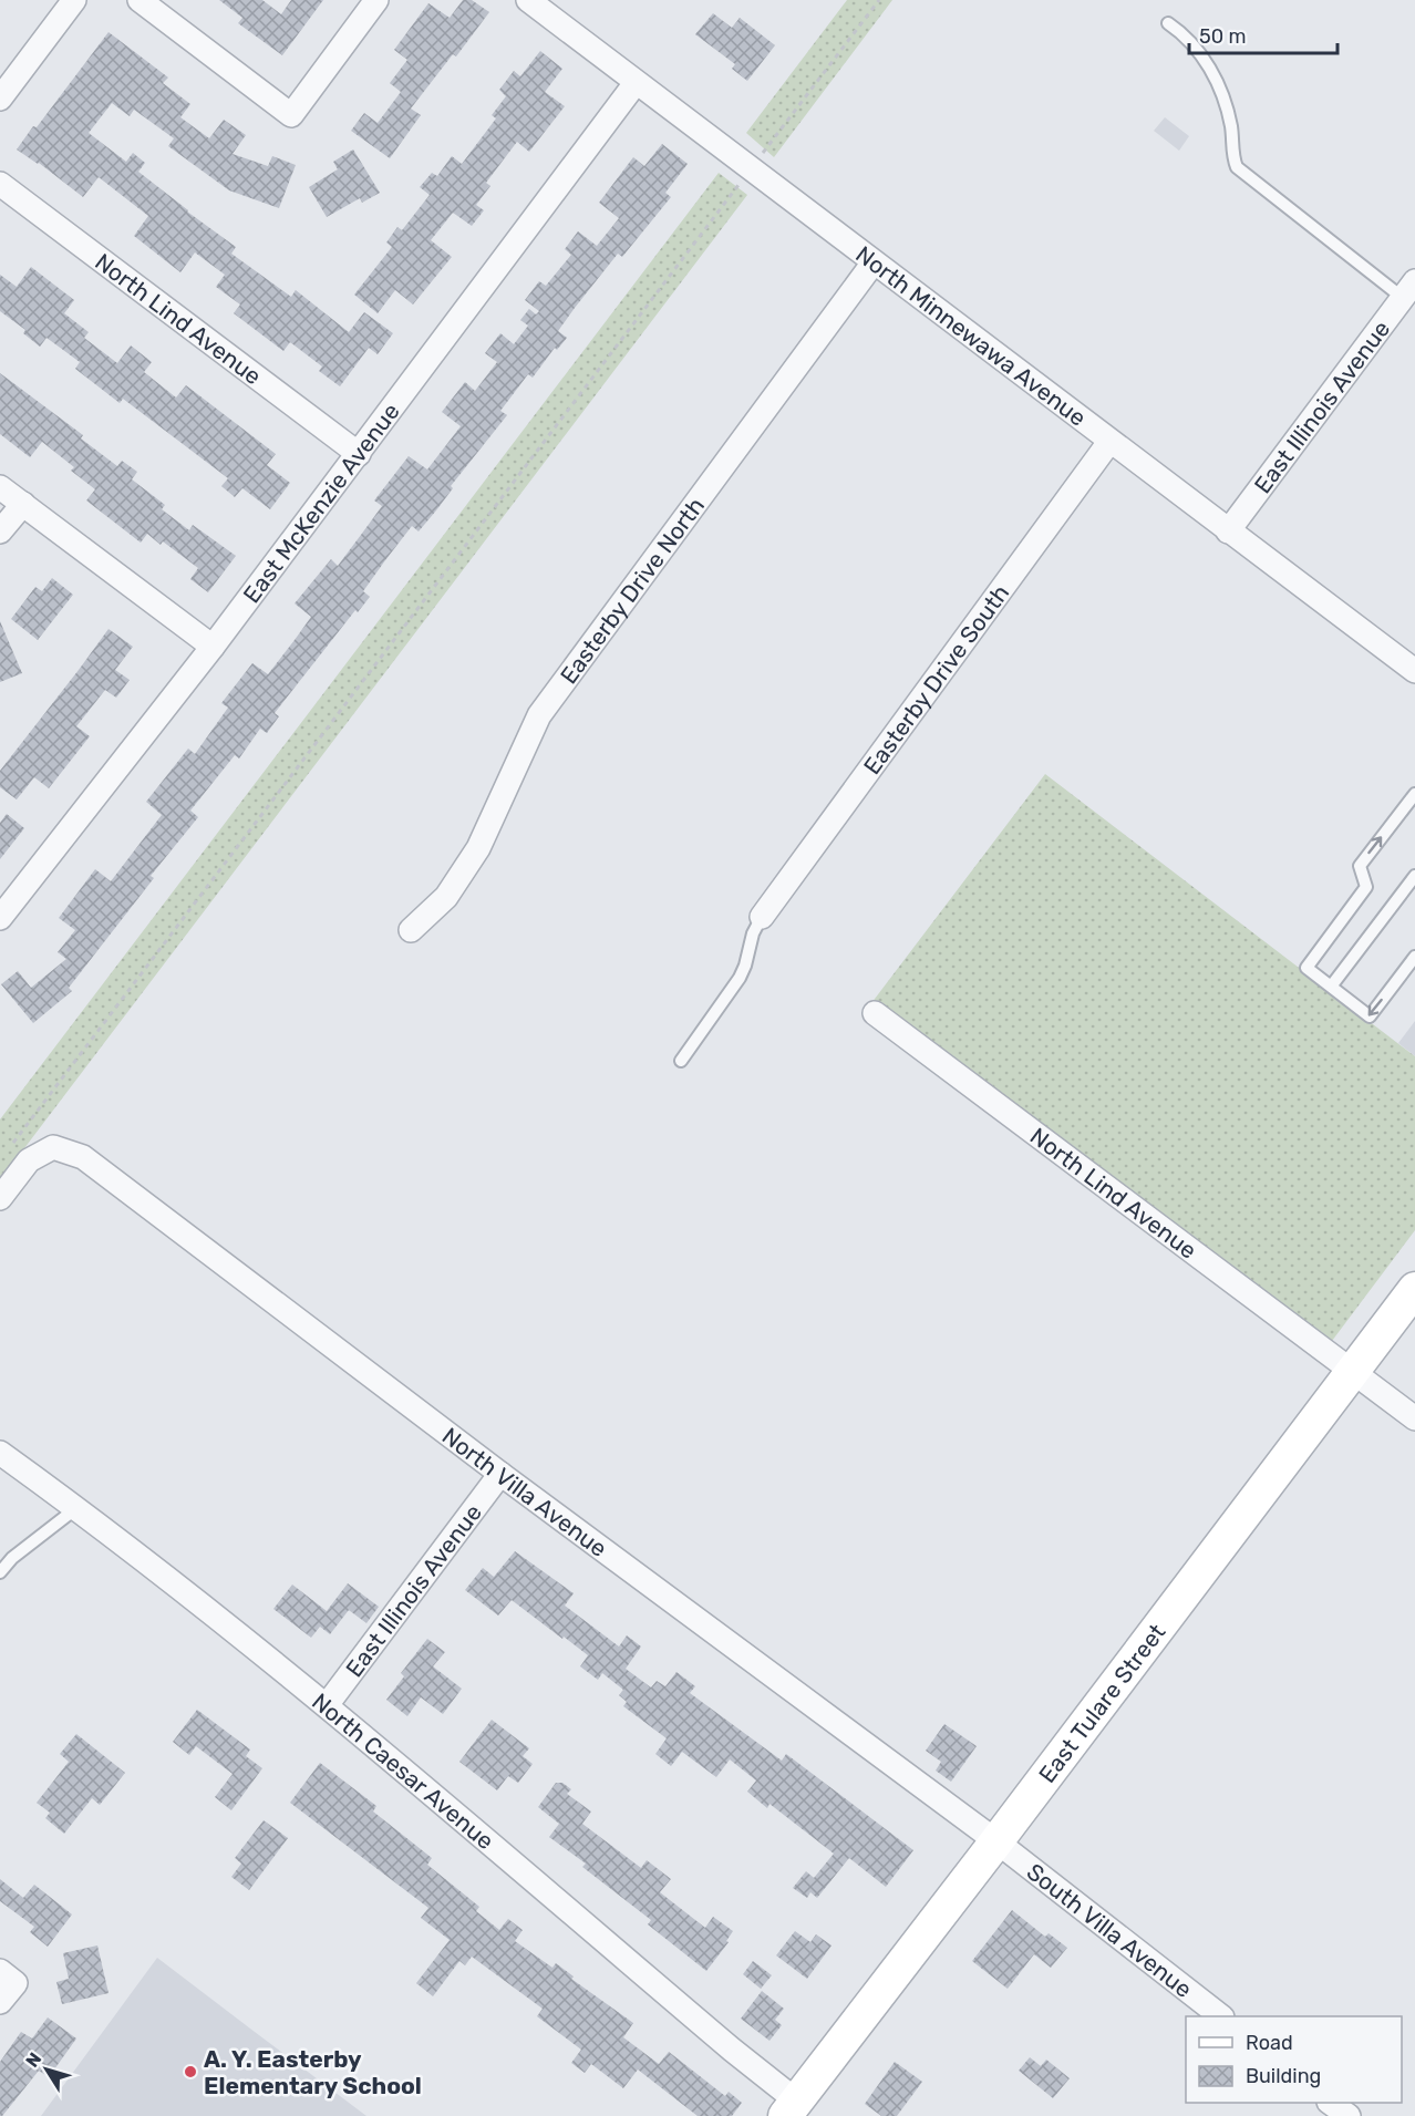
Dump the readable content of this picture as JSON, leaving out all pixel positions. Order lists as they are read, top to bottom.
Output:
{
  "streets": {
    "main road": ["East Tulare Street"],
    "street": [
      "North Lind Avenue",
      "North Minnewawa Avenue",
      "East Illinois Avenue",
      "East McKenzie Avenue",
      "Easterby Drive North",
      "Easterby Drive South",
      "North Villa Avenue",
      "North Caesar Avenue",
      "South Villa Avenue"
    ]
  },
  "crossings": [
    ["North Lind Avenue", "East McKenzie Avenue"],
    ["North Lind Avenue", "East Tulare Street"],
    ["North Minnewawa Avenue", "East Illinois Avenue"],
    ["North Minnewawa Avenue", "East McKenzie Avenue"],
    ["North Minnewawa Avenue", "Easterby Drive North"],
    ["North Minnewawa Avenue", "Easterby Drive South"],
    ["East Illinois Avenue", "North Villa Avenue"],
    ["East Illinois Avenue", "North Caesar Avenue"],
    ["North Villa Avenue", "East Tulare Street"],
    ["North Villa Avenue", "South Villa Avenue"],
    ["East Tulare Street", "North Caesar Avenue"],
    ["East Tulare Street", "South Villa Avenue"]
  ],
  "places": ["A. Y. Easterby Elementary School"],
  "legend": ["Road", "Building"],
  "scale_bar": "50 m",
  "north": "top left"
}
